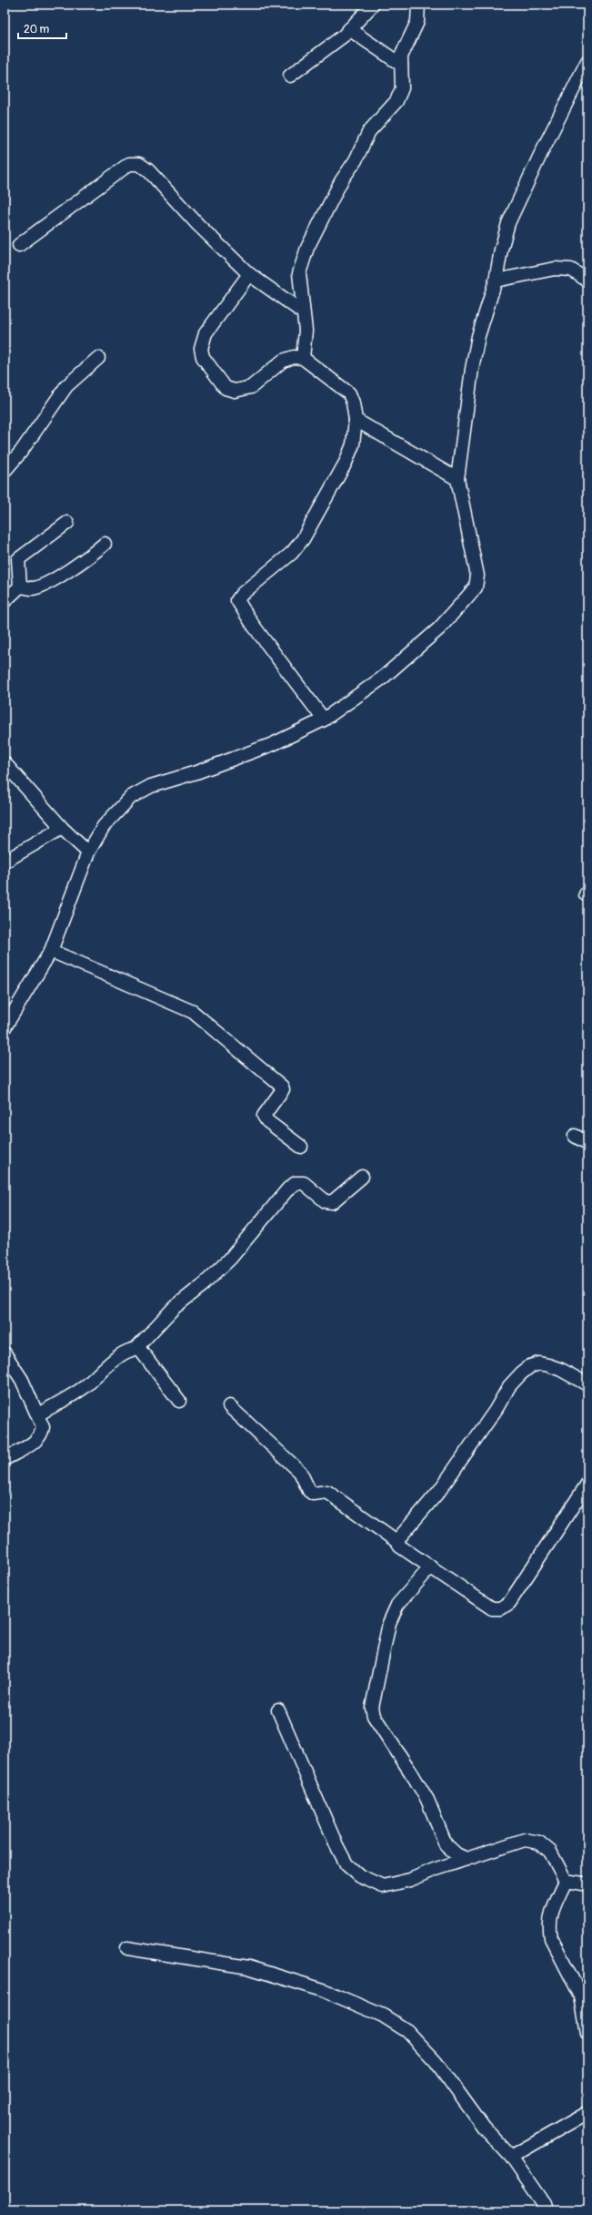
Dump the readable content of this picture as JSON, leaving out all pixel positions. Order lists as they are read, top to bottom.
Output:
{
  "scale_bar": "20 m"
}
